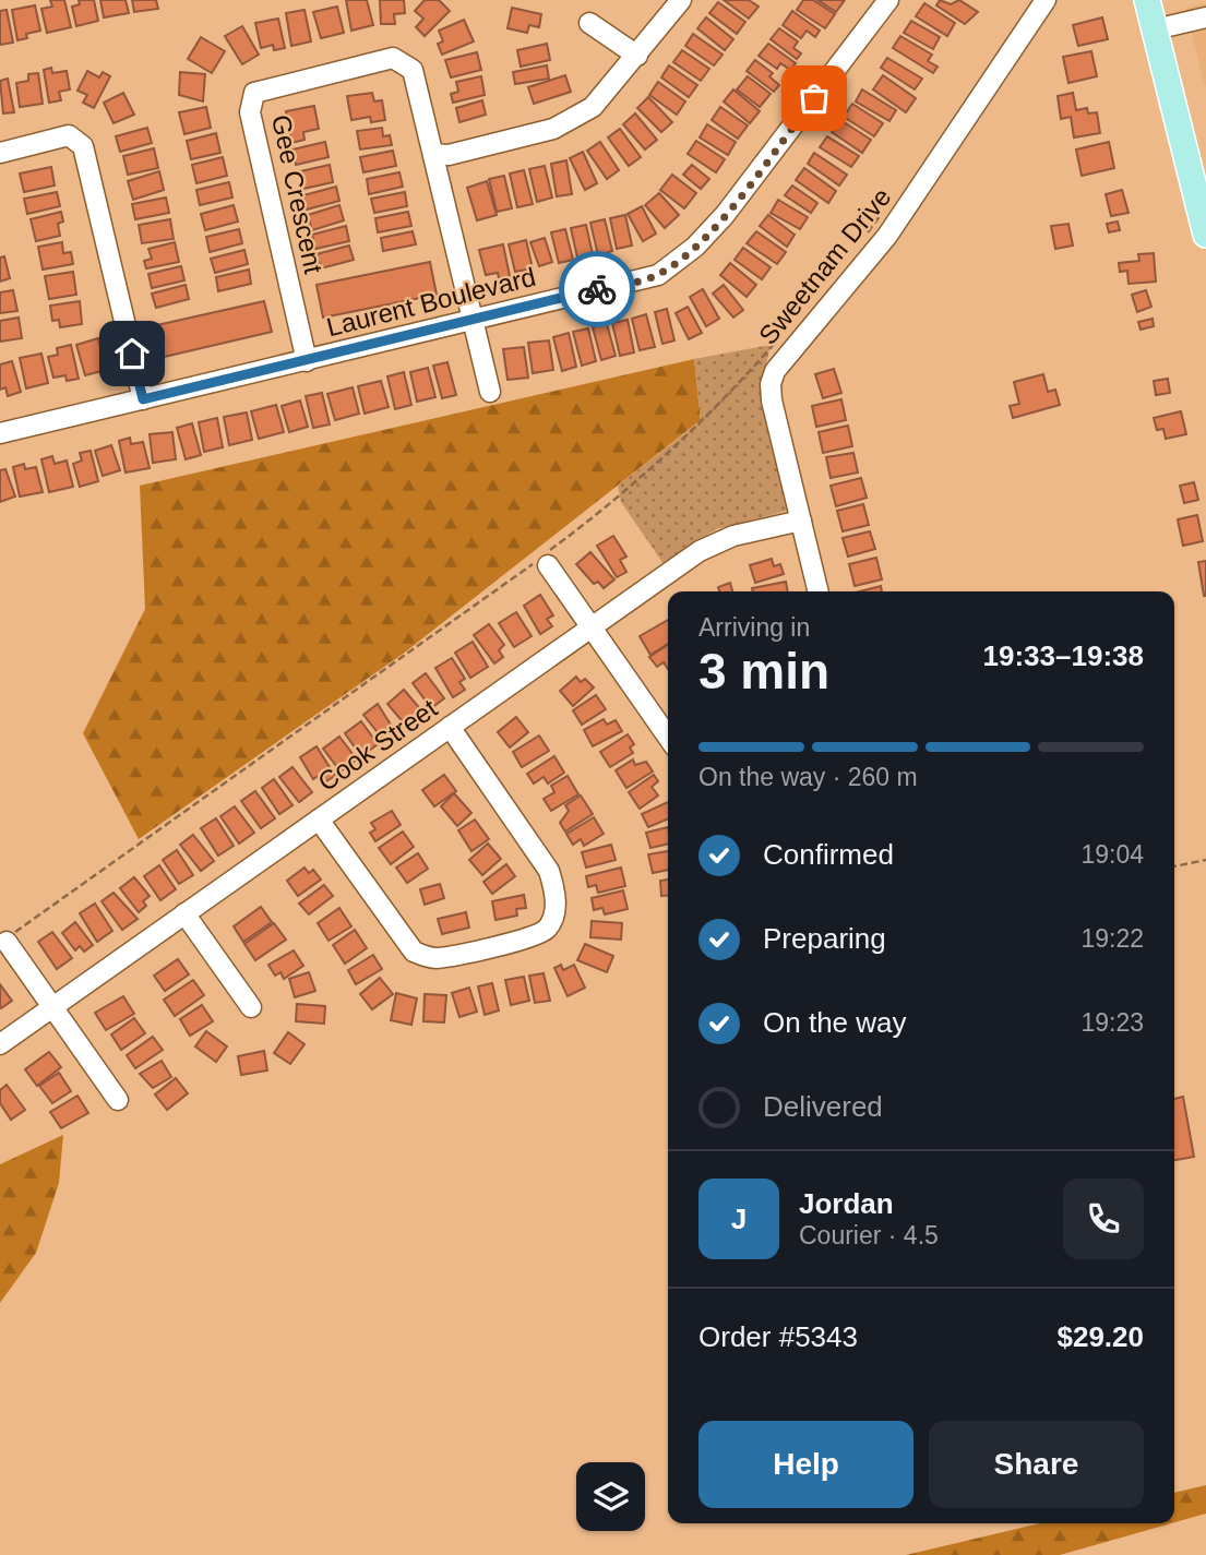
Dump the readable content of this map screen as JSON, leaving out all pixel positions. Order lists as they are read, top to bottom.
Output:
{
  "streets": {
    "street": [
      "Gee Crescent",
      "Sweetnam Drive",
      "Laurent Boulevard",
      "Cook Street"
    ]
  },
  "crossings": [
    ["Gee Crescent", "Laurent Boulevard"],
    ["Sweetnam Drive", "Cook Street"]
  ],
  "page": {
    "heading": ["3 min", "Arriving in", "19:33–19:38"],
    "panel": [
      "Jordan",
      "Courier · 4.5",
      "Order #5343",
      "$29.20"
    ],
    "bar": "On the way · 260 m",
    "list": [
      ["Confirmed", "19:04"],
      ["Preparing", "19:22"],
      ["On the way", "19:23"],
      "Delivered"
    ],
    "round": "J",
    "buttons": ["Help", "Share"]
  }
}
